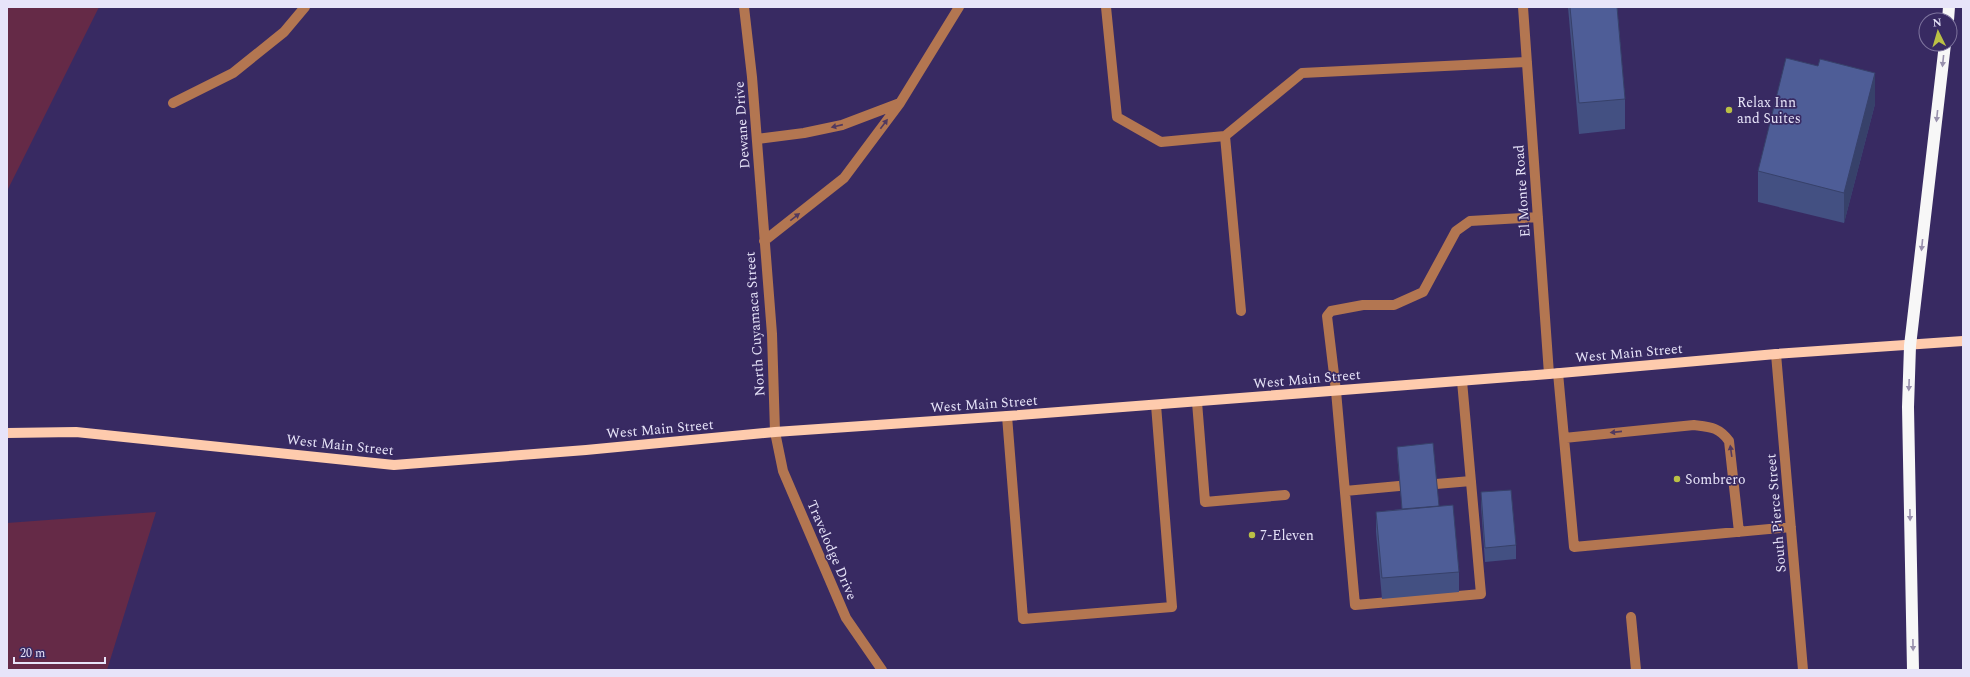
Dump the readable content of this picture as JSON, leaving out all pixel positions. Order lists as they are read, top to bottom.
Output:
{
  "streets": {
    "main road": ["West Main Street"],
    "street": [
      "Dewane Drive",
      "El Monte Road",
      "North Cuyamaca Street",
      "South Pierce Street",
      "Travelodge Drive"
    ]
  },
  "crossings": [
    ["Dewane Drive", "North Cuyamaca Street"],
    ["El Monte Road", "West Main Street"],
    ["North Cuyamaca Street", "West Main Street"],
    ["North Cuyamaca Street", "Travelodge Drive"],
    ["West Main Street", "South Pierce Street"],
    ["West Main Street", "Travelodge Drive"]
  ],
  "one_way": ["North Cuyamaca Street"],
  "places": ["Relax Inn and Suites", "Sombrero", "7-Eleven"],
  "scale_bar": "20 m",
  "north": "top"
}
